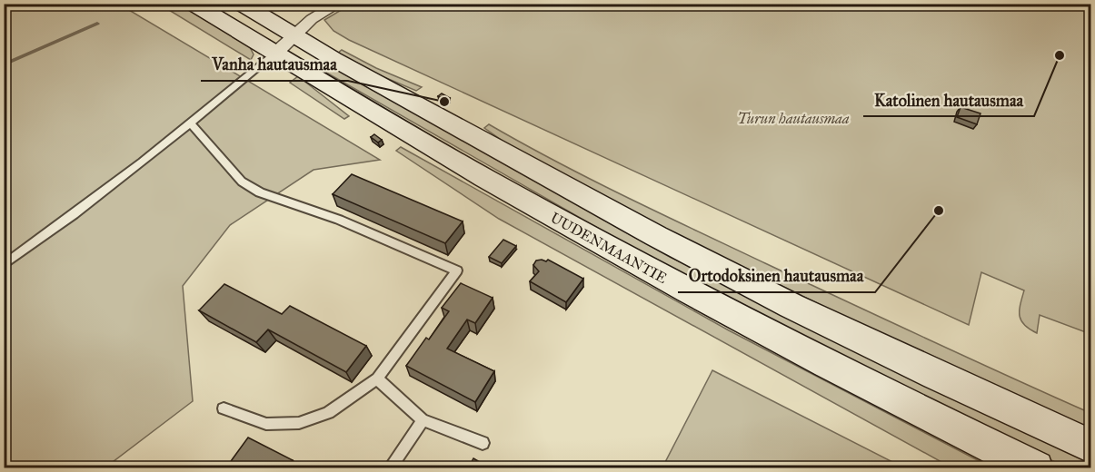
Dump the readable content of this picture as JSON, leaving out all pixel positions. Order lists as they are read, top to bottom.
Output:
{
  "streets": {
    "main road": ["UUDENMAANTIE"]
  },
  "parks": ["Turun hautausmaa"],
  "places": ["Katolinen hautausmaa", "Vanha hautausmaa", "Ortodoksinen hautausmaa"]
}
